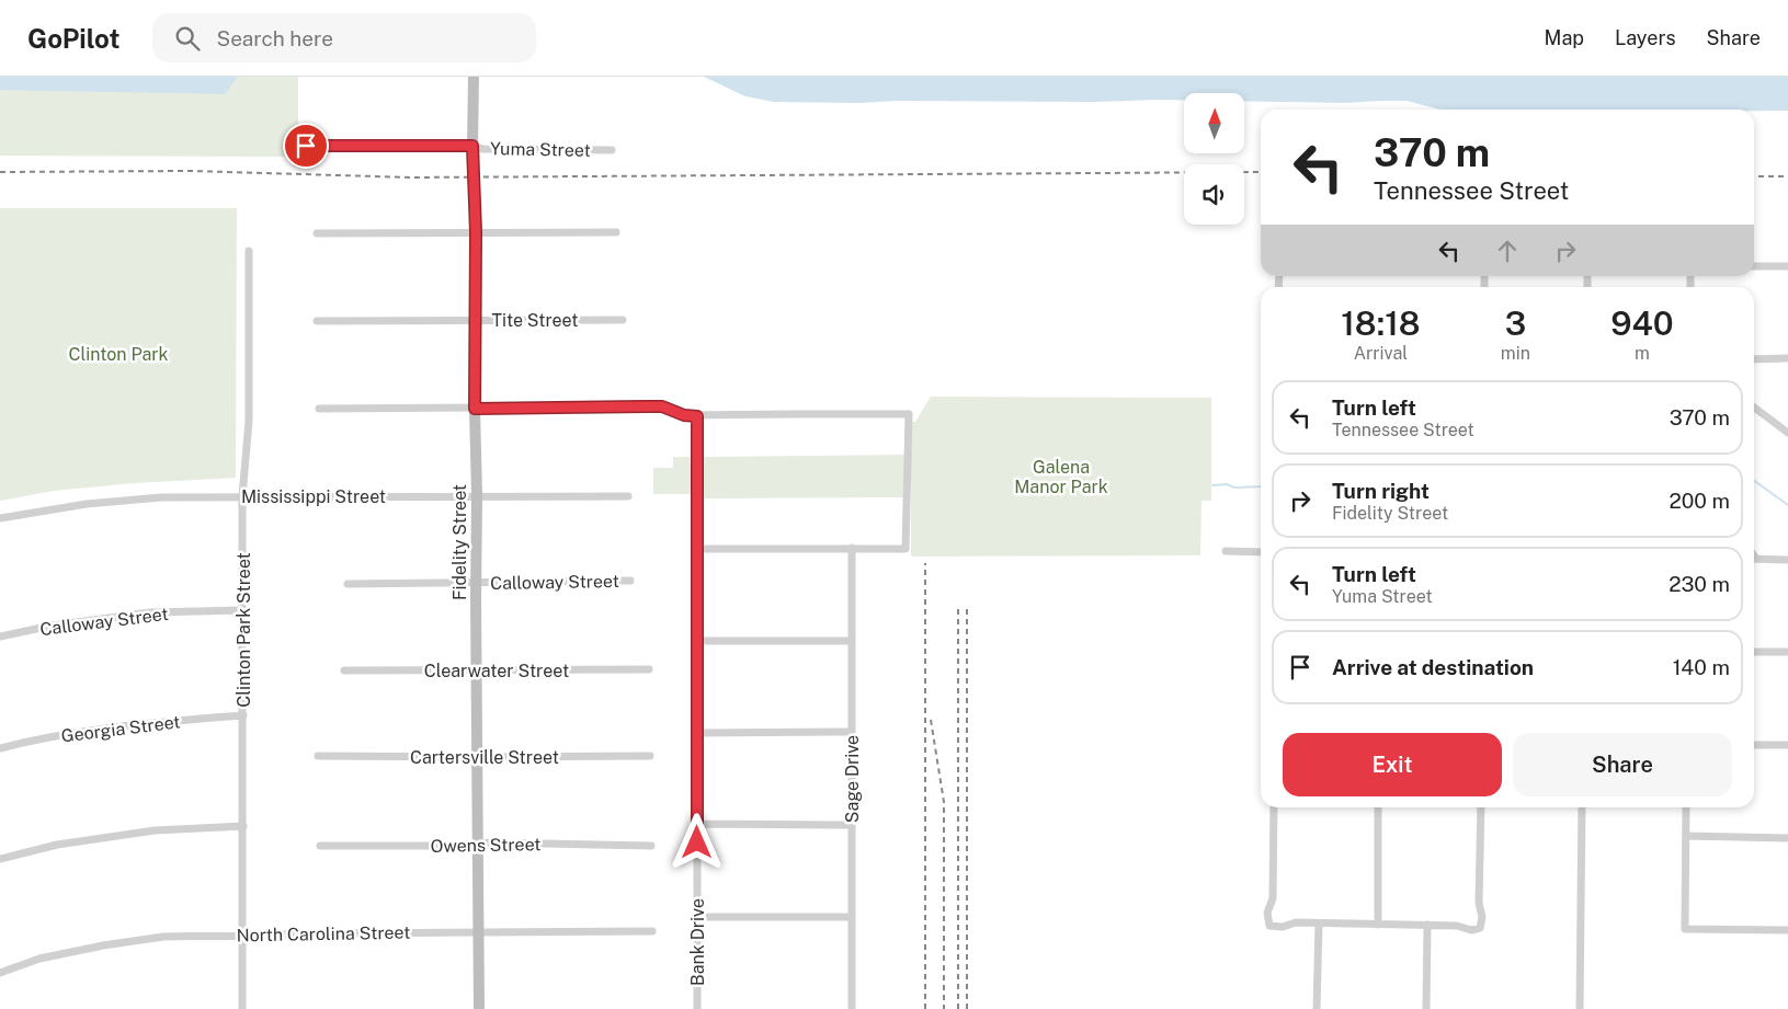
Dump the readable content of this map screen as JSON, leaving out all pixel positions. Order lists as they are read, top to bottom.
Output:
{
  "streets": {
    "main road": ["Fidelity Street"],
    "street": [
      "Yuma Street",
      "Tite Street",
      "Mississippi Street",
      "Calloway Street",
      "Clinton Park Street",
      "Clearwater Street",
      "Georgia Street",
      "Cartersville Street",
      "Sage Drive",
      "Owens Street",
      "North Carolina Street",
      "Bank Drive"
    ]
  },
  "crossings": [
    ["Yuma Street", "Fidelity Street"],
    ["Tite Street", "Fidelity Street"],
    ["Mississippi Street", "Fidelity Street"],
    ["Mississippi Street", "Clinton Park Street"],
    ["Fidelity Street", "Calloway Street"],
    ["Fidelity Street", "Clearwater Street"],
    ["Fidelity Street", "Cartersville Street"],
    ["Fidelity Street", "Owens Street"],
    ["Fidelity Street", "North Carolina Street"],
    ["Calloway Street", "Clinton Park Street"],
    ["Clinton Park Street", "Georgia Street"],
    ["Clinton Park Street", "North Carolina Street"]
  ],
  "parks": ["Clinton Park", "Galena Manor Park"],
  "north": "top",
  "page": {
    "header": "GoPilot",
    "search": "Search here",
    "nav": ["Map", "Layers", "Share"],
    "turn": ["370 m", "Tennessee Street"],
    "eta": [
      "18:18",
      "Arrival",
      "3",
      "min",
      "940",
      "m"
    ],
    "list": [
      {
        "name": "Turn left",
        "note": "Tennessee Street",
        "value": "370 m"
      },
      {
        "name": "Turn right",
        "note": "Fidelity Street",
        "value": "200 m"
      },
      {
        "name": "Turn left",
        "note": "Yuma Street",
        "value": "230 m"
      },
      {
        "name": "Arrive at destination",
        "value": "140 m"
      }
    ],
    "buttons": ["Exit", "Share"]
  }
}
